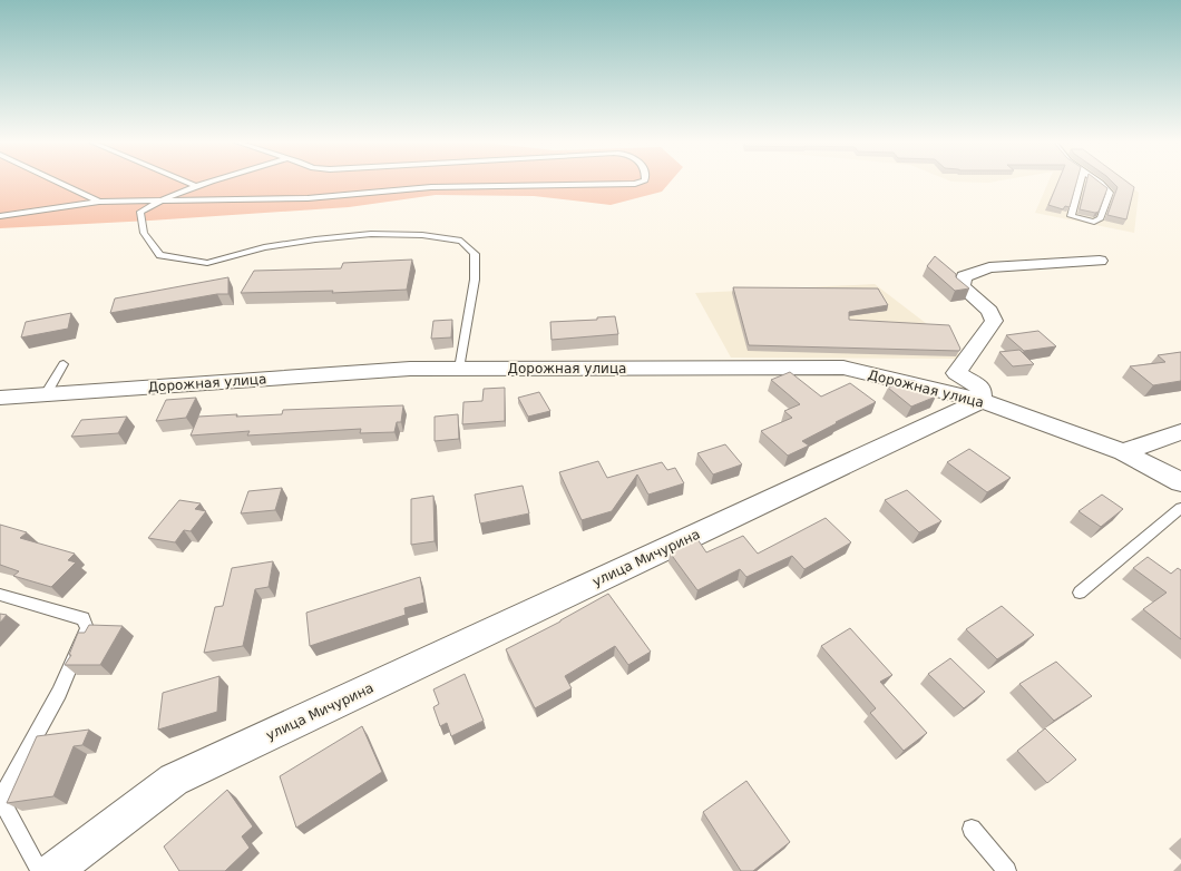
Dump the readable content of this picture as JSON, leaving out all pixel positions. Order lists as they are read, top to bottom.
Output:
{
  "streets": {
    "street": ["Дорожная улица", "улица Мичурина"]
  },
  "crossings": [
    ["Дорожная улица", "улица Мичурина"]
  ]
}
